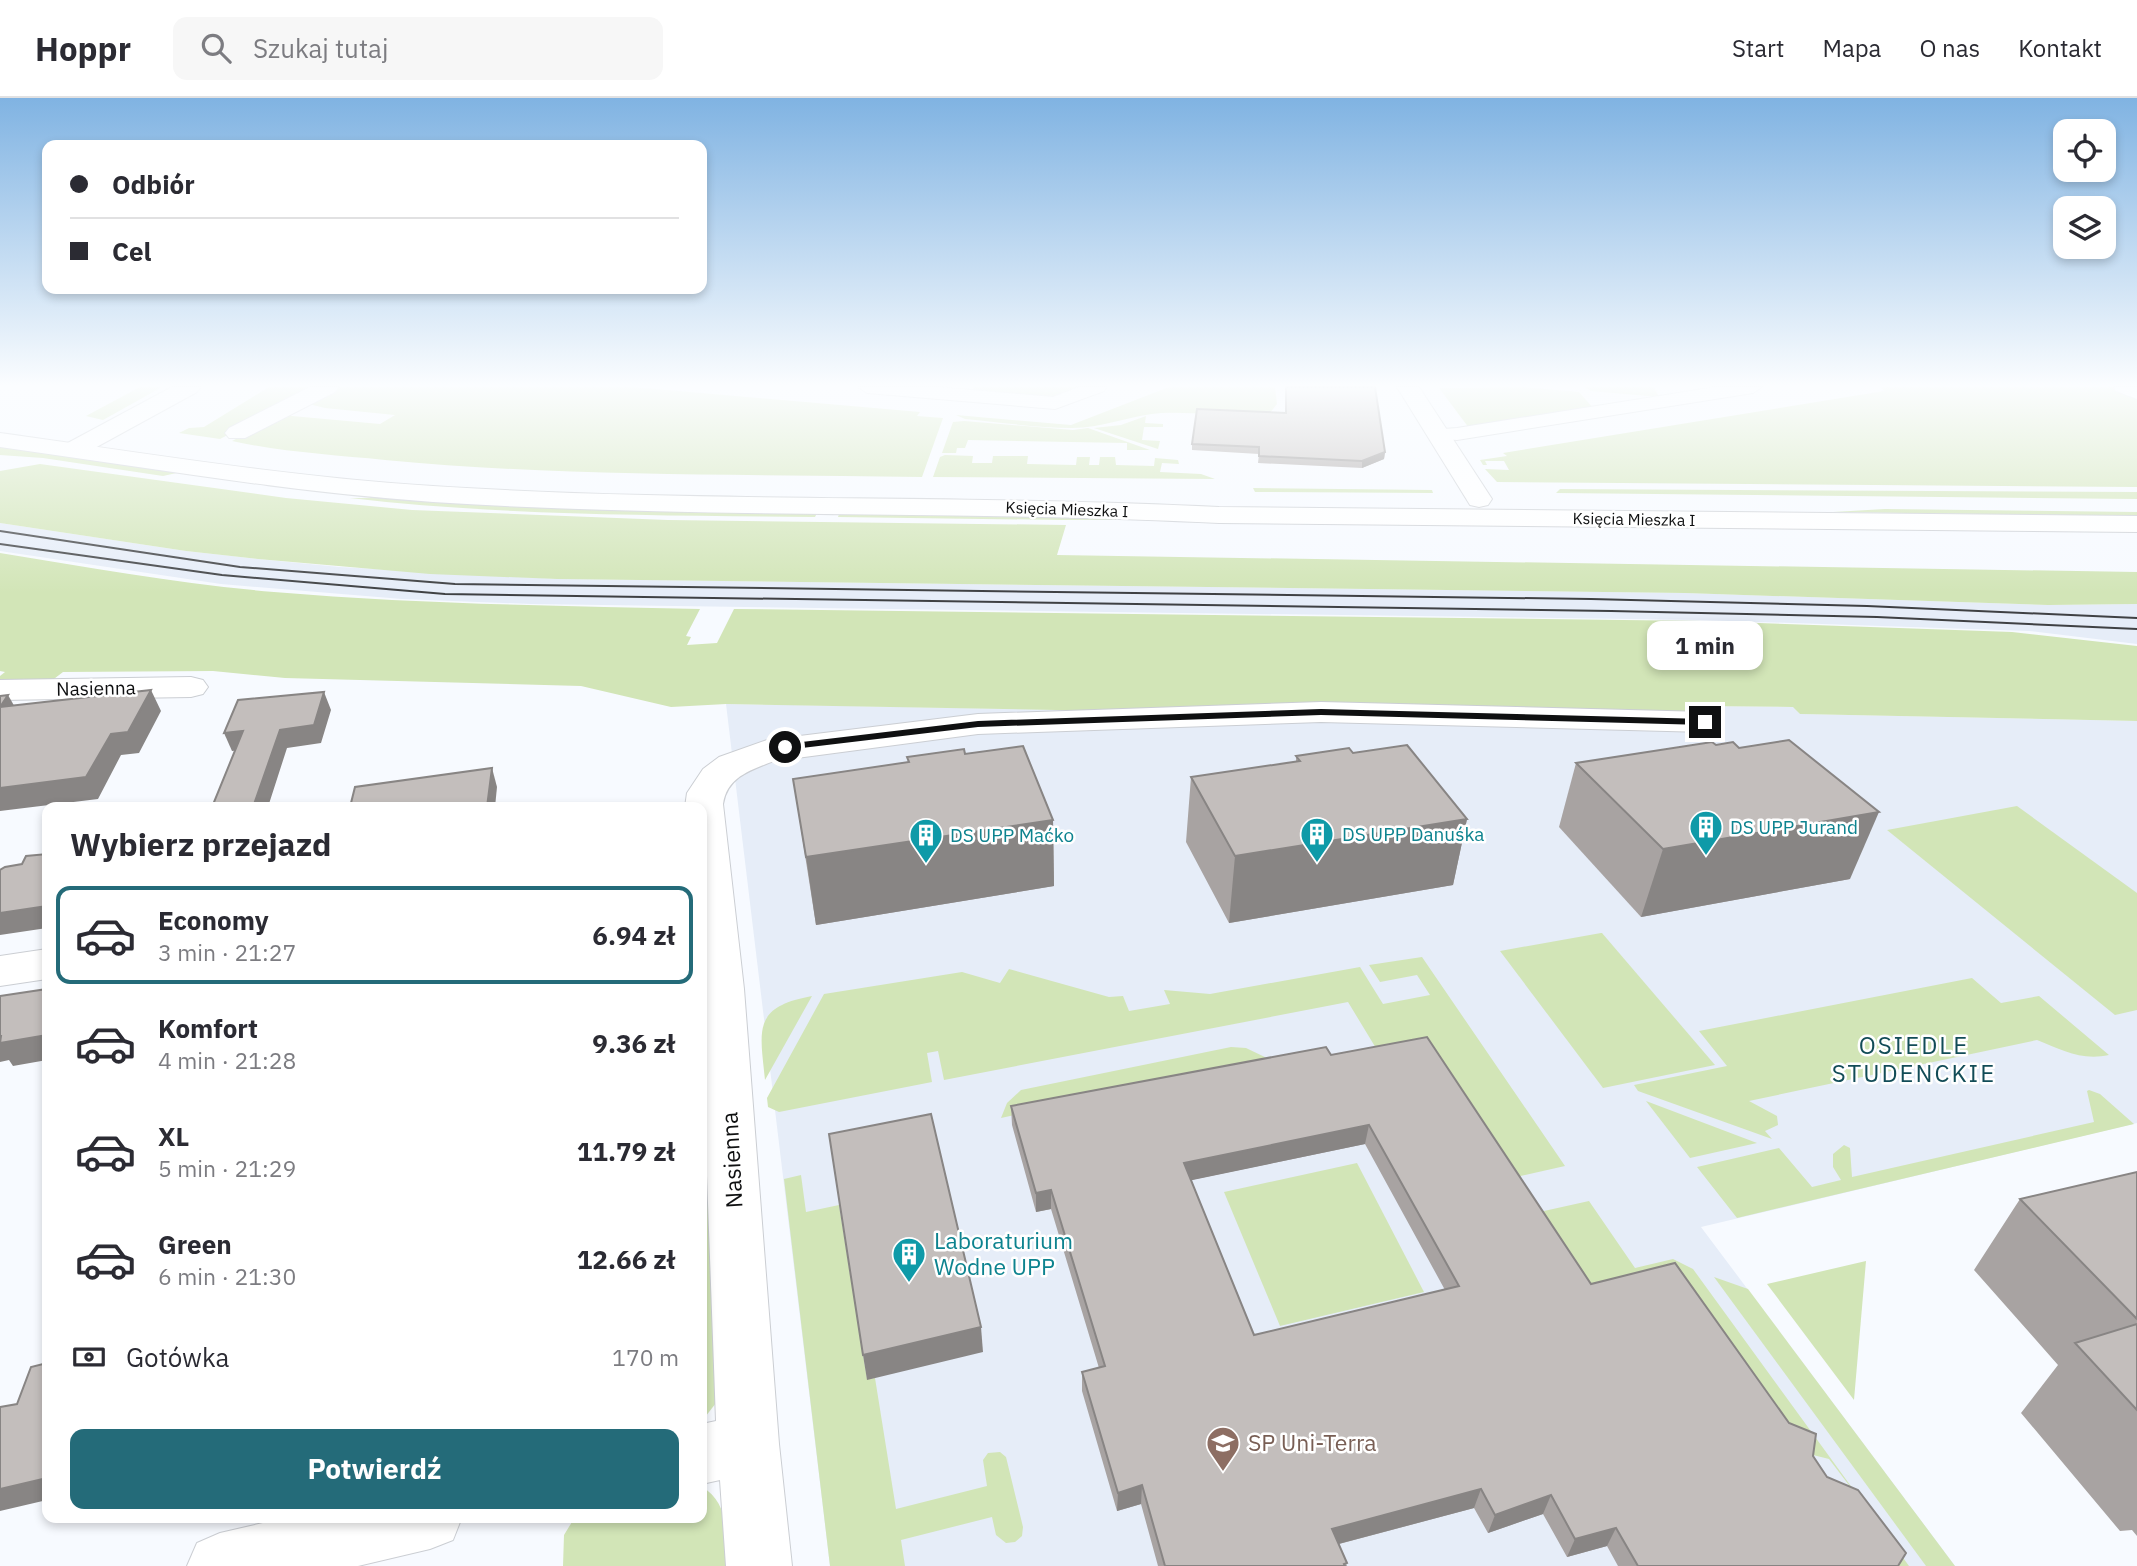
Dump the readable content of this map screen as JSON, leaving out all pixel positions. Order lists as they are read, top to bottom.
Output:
{
  "streets": {
    "street": ["Księcia Mieszka I", "Nasienna"]
  },
  "districts": ["OSIEDLE STUDENCKIE"],
  "places": {
    "building": [
      "DS UPP Jurand",
      "DS UPP Danuśka",
      "DS UPP Maćko",
      "Laboraturium Wodne UPP"
    ],
    "school or university": ["SP Uni-Terra"]
  },
  "page": {
    "header": "Hoppr",
    "search": "Szukaj tutaj",
    "nav": [
      "Start",
      "Mapa",
      "O nas",
      "Kontakt"
    ],
    "banner": ["Odbiór", "Cel"],
    "bubble": "1 min",
    "heading": "Wybierz przejazd",
    "list": [
      {
        "name": "Economy",
        "note": "3 min · 21:27",
        "value": "6.94 zł"
      },
      {
        "name": "Komfort",
        "note": "4 min · 21:28",
        "value": "9.36 zł"
      },
      {
        "name": "XL",
        "note": "5 min · 21:29",
        "value": "11.79 zł"
      },
      {
        "name": "Green",
        "note": "6 min · 21:30",
        "value": "12.66 zł"
      }
    ],
    "pay": ["Gotówka", "170 m"],
    "buttons": "Potwierdź"
  }
}
